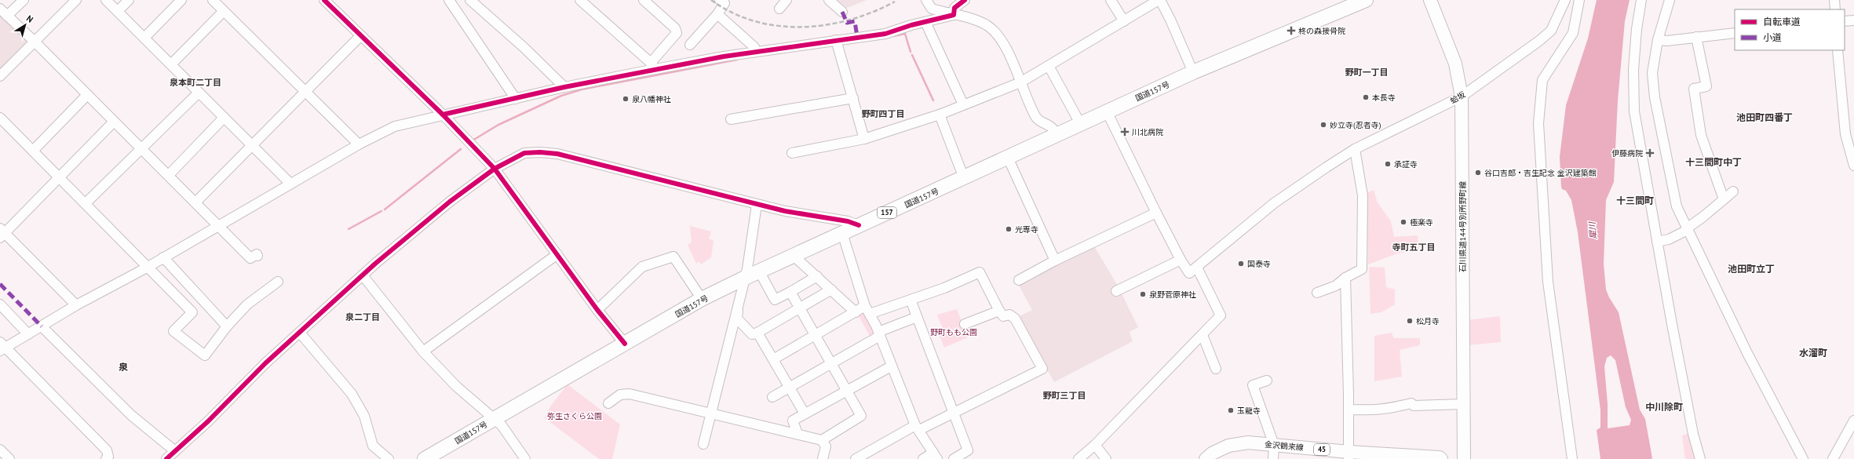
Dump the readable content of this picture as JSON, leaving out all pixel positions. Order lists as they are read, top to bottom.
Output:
{
  "streets": {
    "highway": ["国道157号", "157"],
    "main road": ["石川県道144号別所野町線", "金沢鶴来線", "45"],
    "street": ["蛤坂"]
  },
  "crossings": [
    ["蛤坂", "石川県道144号別所野町線"]
  ],
  "districts": [
    "野町一丁目",
    "泉本町二丁目",
    "野町四丁目",
    "池田町四番丁",
    "十三間町中丁",
    "十三間町",
    "寺町五丁目",
    "池田町立丁",
    "泉二丁目",
    "水溜町",
    "泉",
    "野町三丁目",
    "中川除町"
  ],
  "water": ["犀川"],
  "parks": ["野町もも公園", "弥生さくら公園"],
  "places": {
    "health": ["柊の森接骨院", "川北病院", "伊藤病院"],
    "other": [
      "本長寺",
      "泉八幡神社",
      "妙立寺(忍者寺)",
      "承証寺",
      "谷口吉郎・吉生記念 金沢建築館",
      "極楽寺",
      "光専寺",
      "国泰寺",
      "泉野菅原神社",
      "松月寺",
      "玉龍寺"
    ]
  },
  "legend": ["自転車道", "小道"],
  "north": "top right"
}
